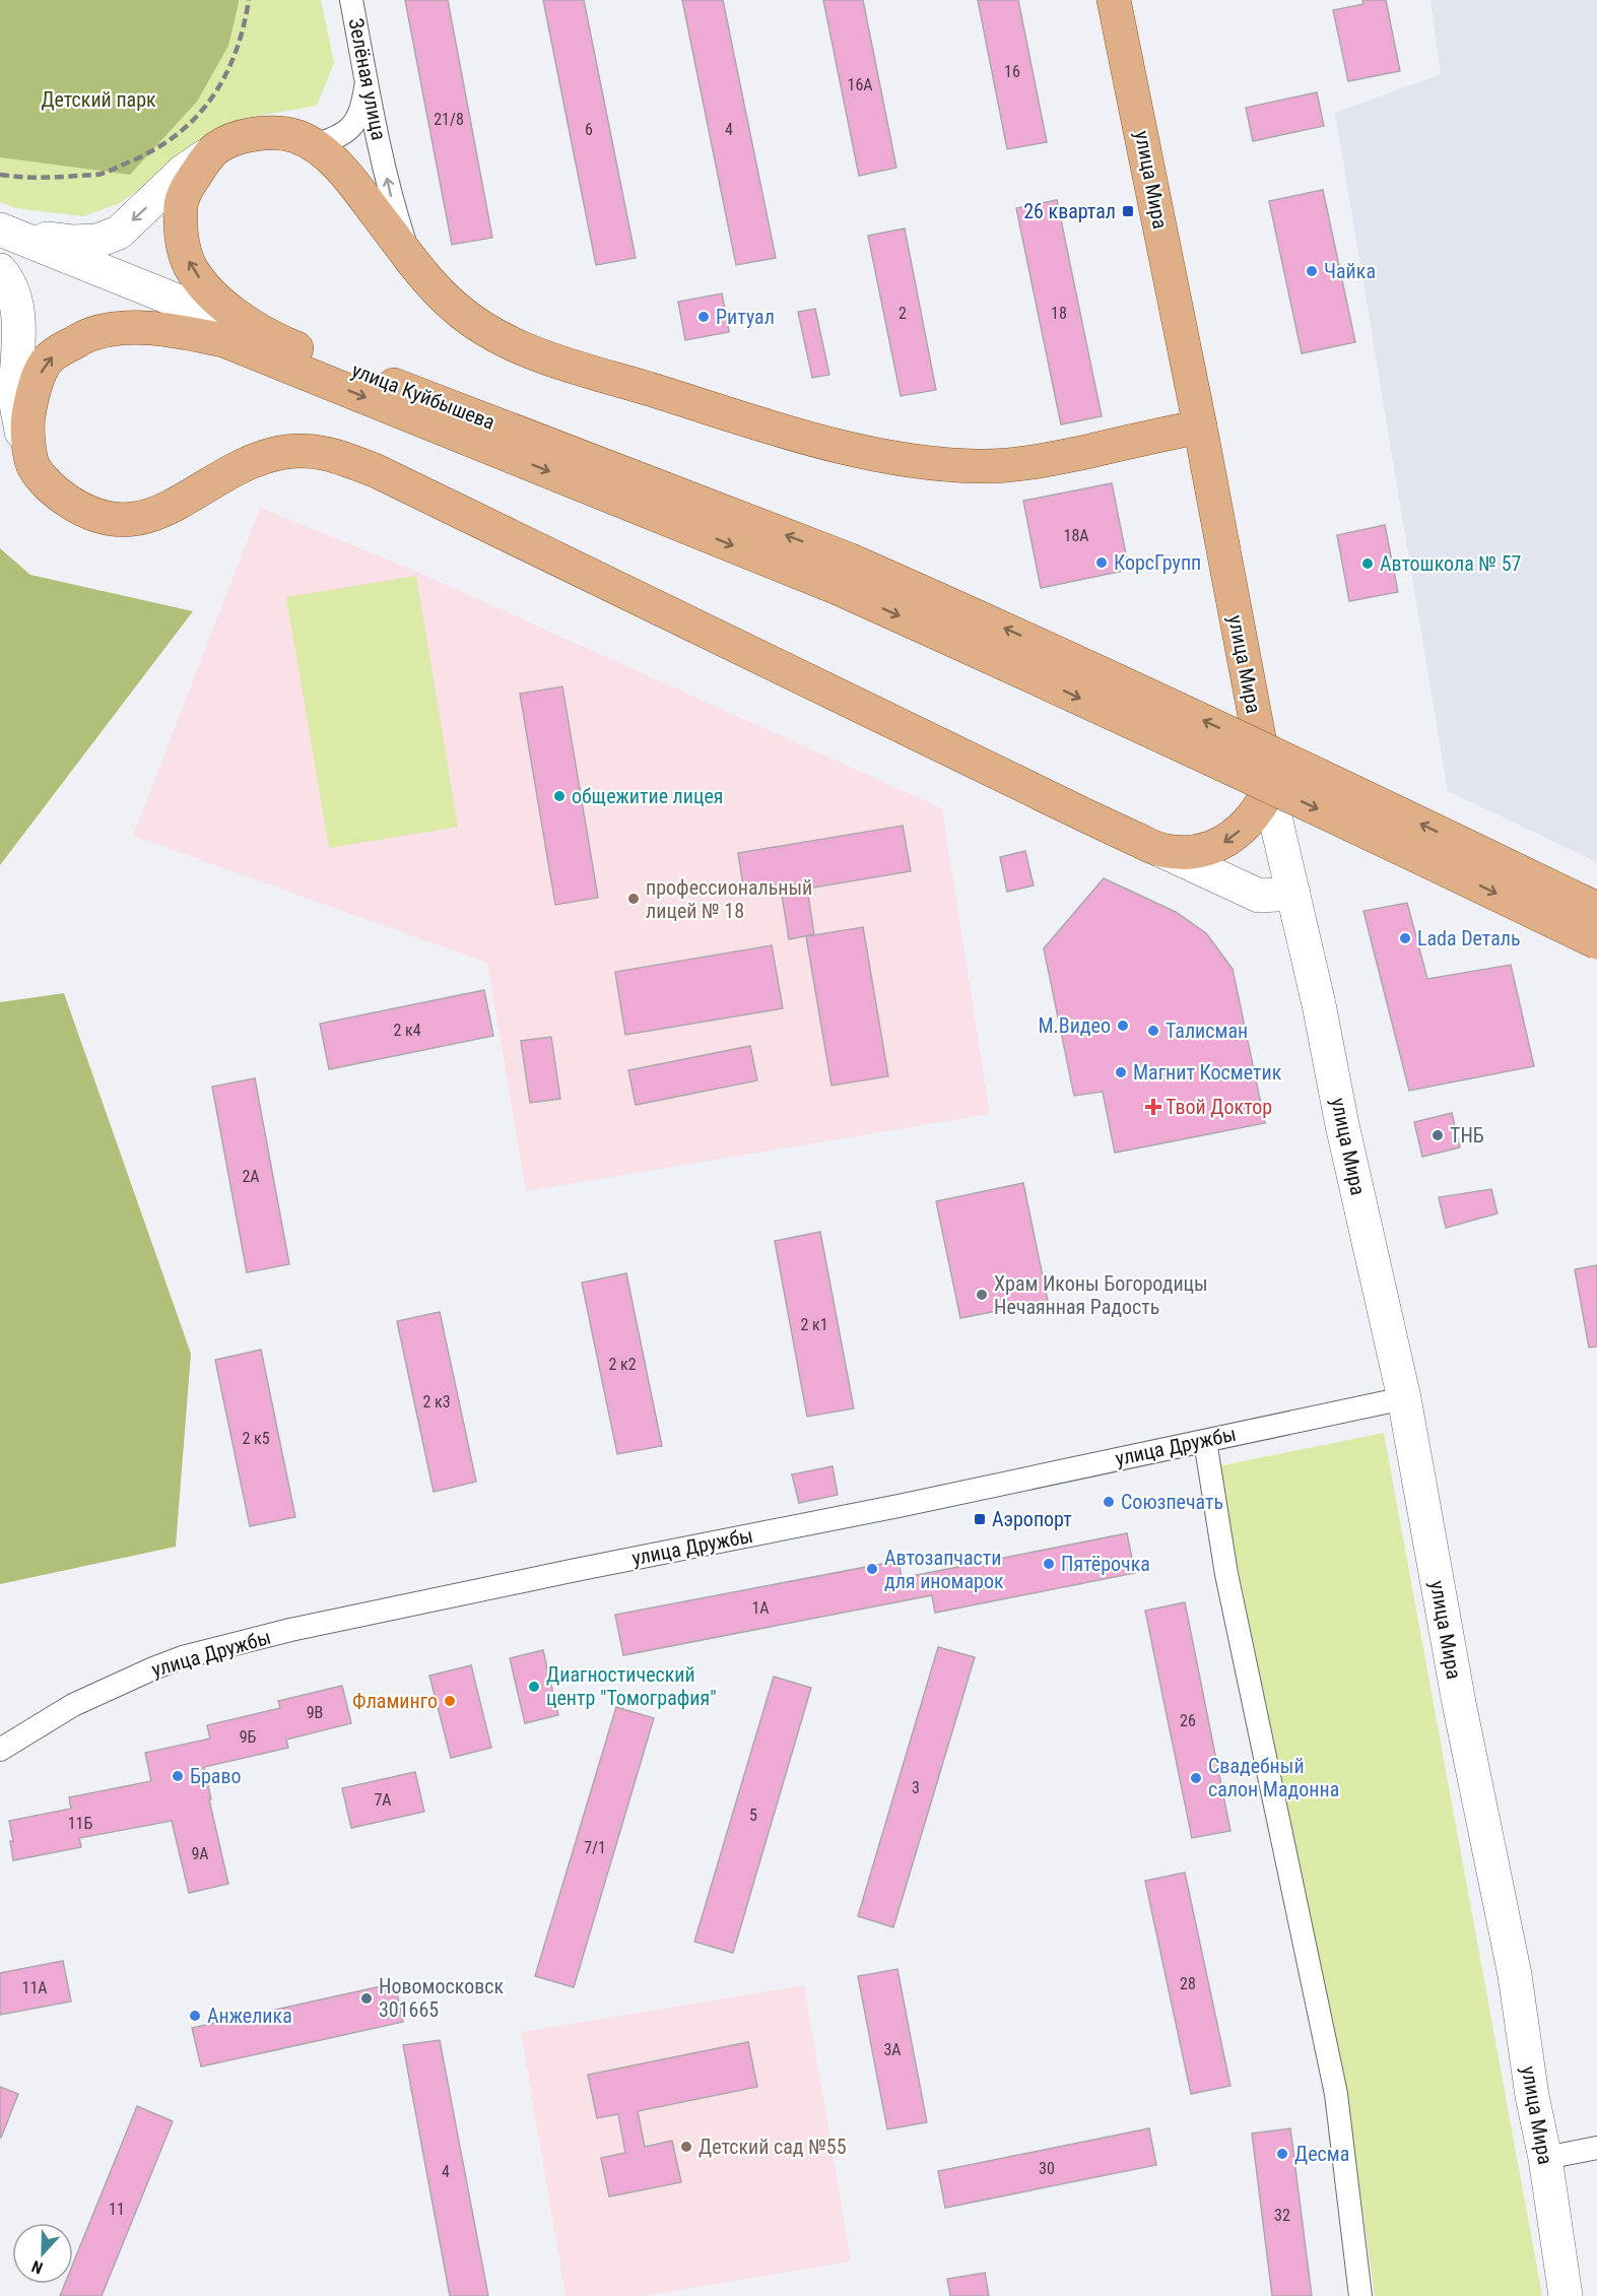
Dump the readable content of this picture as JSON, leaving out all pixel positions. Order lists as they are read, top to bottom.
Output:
{
  "streets": {
    "main road": ["улица Мира", "улица Куйбышева"],
    "street": ["Зелёная улица", "улица Дружбы"]
  },
  "crossings": [
    ["улица Мира", "улица Дружбы"]
  ],
  "parks": ["Детский парк"],
  "places": {
    "transit": ["26 квартал", "Аэропорт"],
    "other": [
      "Чайка",
      "Ритуал",
      "КорсГрупп",
      "Автошкола № 57",
      "общежитие лицея",
      "профессиональный лицей № 18",
      "Lada Dеталь",
      "М.Видео",
      "Талисман",
      "Магнит Косметик",
      "ТНБ",
      "Храм Иконы Богородицы Нечаянная Радость",
      "Союзпечать",
      "Пятёрочка",
      "Автозапчасти для иномарок",
      "Диагностический центр \"Томография\"",
      "Фламинго",
      "Браво",
      "Свадебный салон Мадонна",
      "Новомосковск 301665",
      "Анжелика",
      "Детский сад №55",
      "Десма"
    ],
    "health": ["Твой Доктор"]
  },
  "house_numbers": [
    "16",
    "16А",
    "21/8",
    "6",
    "4",
    "2",
    "18",
    "18А",
    "2 к4",
    "2А",
    "2 к1",
    "2 к2",
    "2 к3",
    "2 к5",
    "1А",
    "9В",
    "26",
    "9Б",
    "3",
    "7А",
    "5",
    "11Б",
    "7/1",
    "9А",
    "28",
    "11А",
    "3А",
    "30",
    "4",
    "11",
    "32"
  ],
  "north": "bottom"
}
